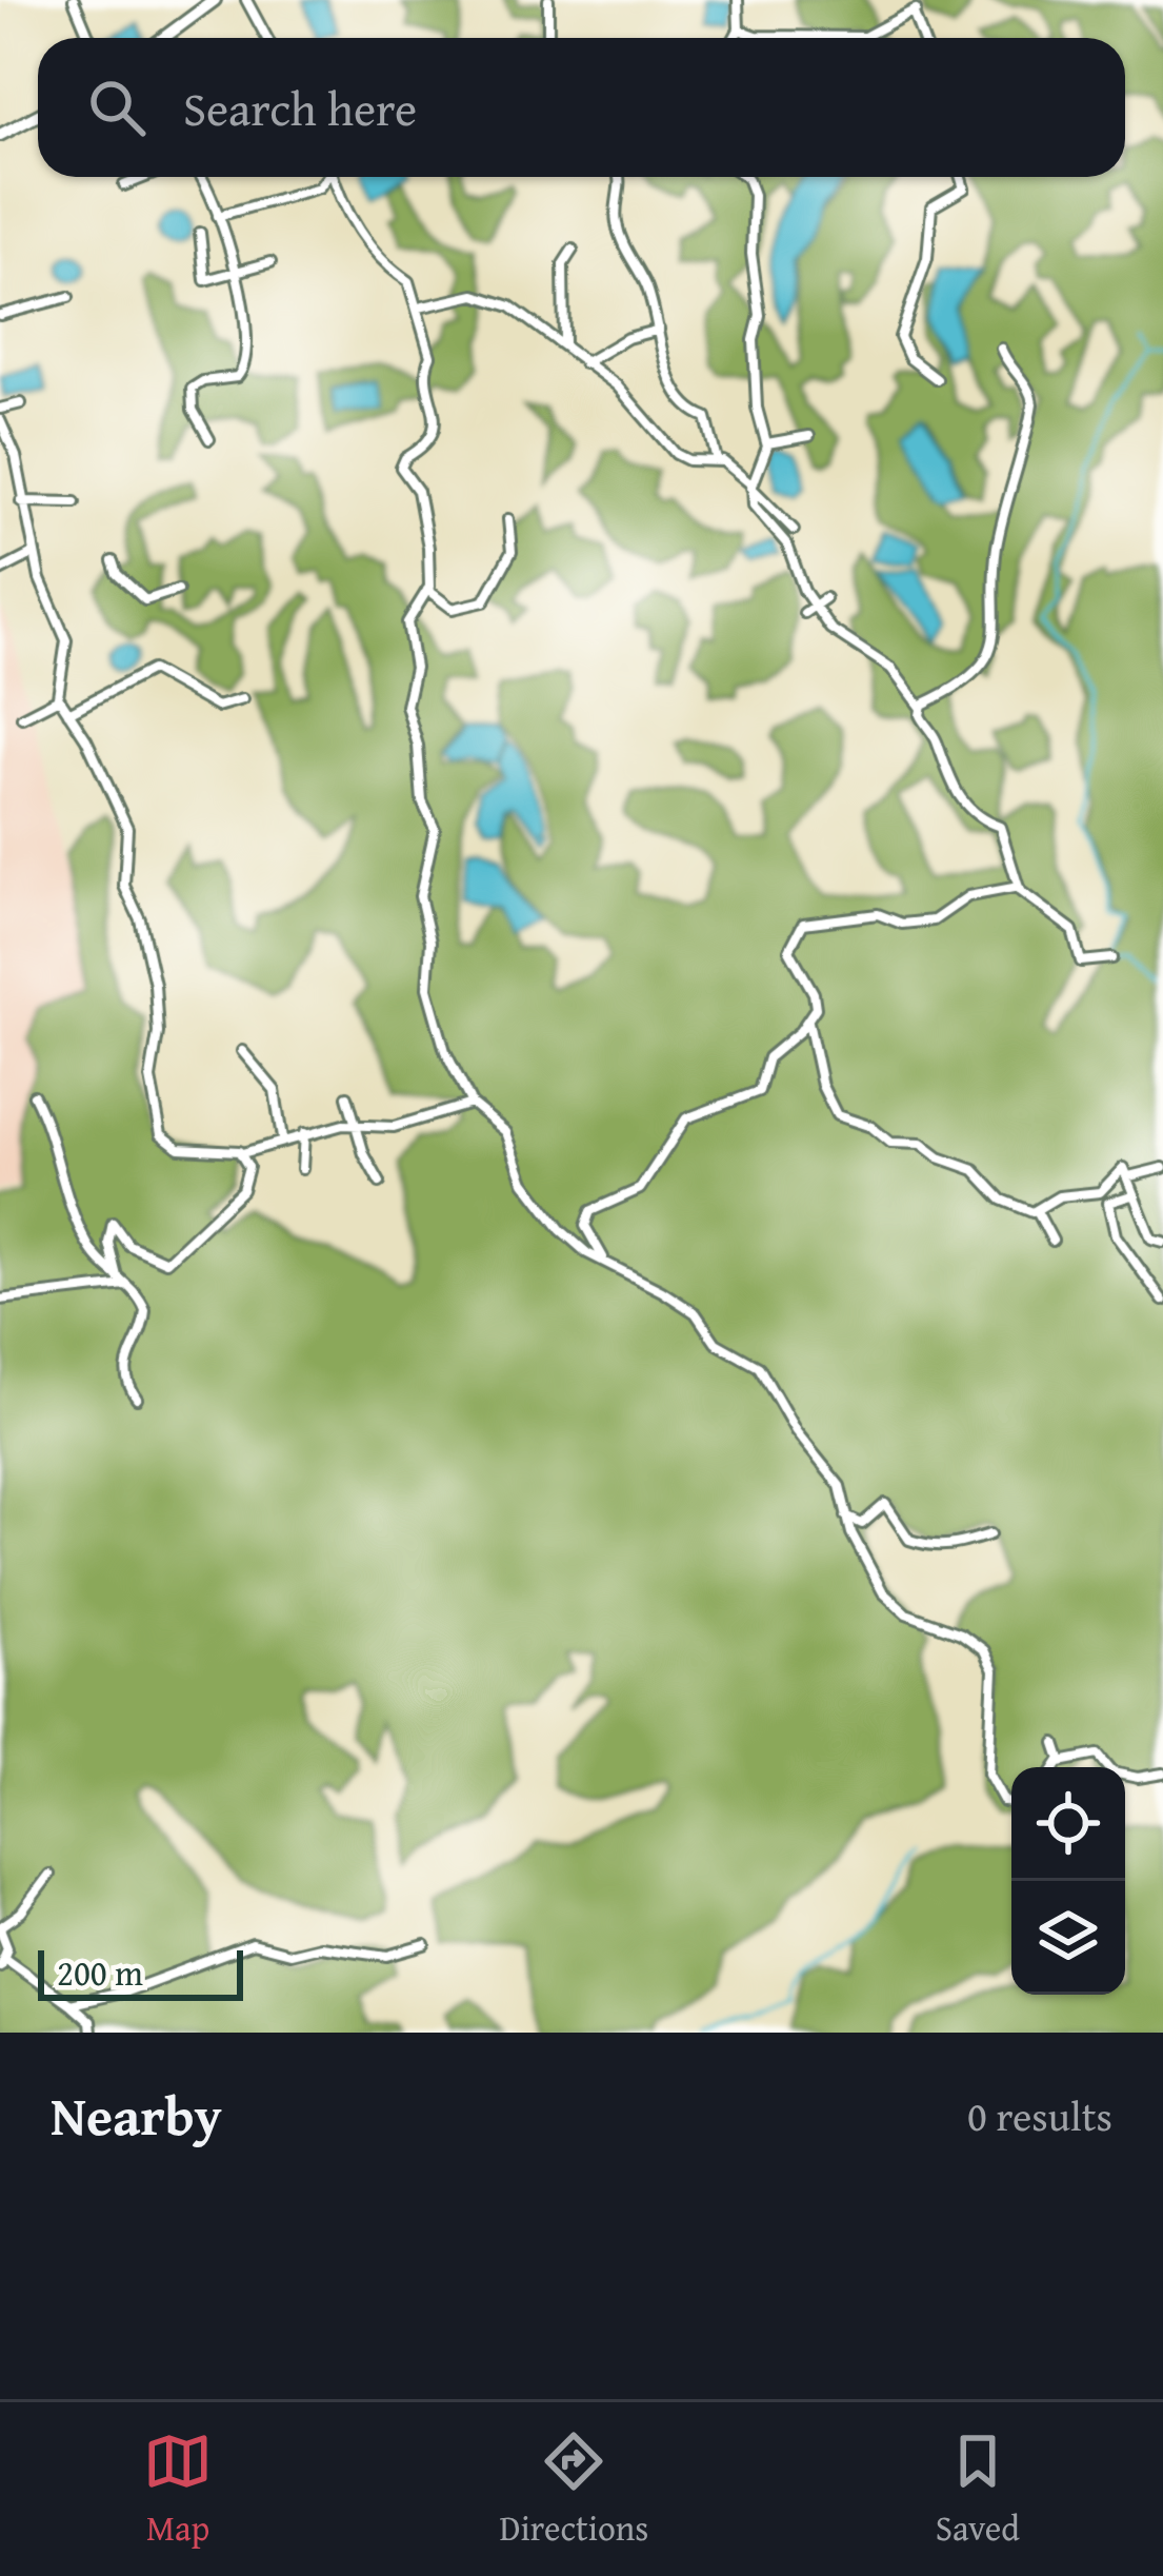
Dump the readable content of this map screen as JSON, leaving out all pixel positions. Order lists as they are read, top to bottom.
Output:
{
  "scale_bar": "200 m",
  "page": {
    "search": "Search here",
    "scale": "200 m",
    "heading": ["Nearby", "0 results"],
    "nav": ["Map", "Directions", "Saved"]
  }
}
